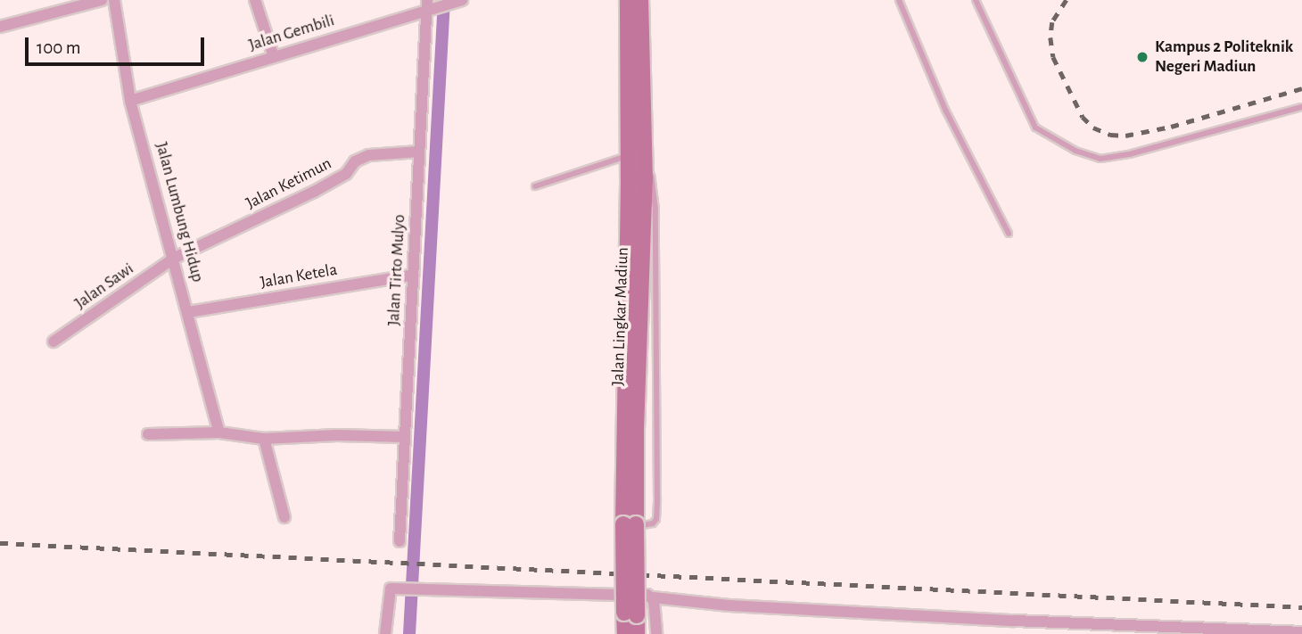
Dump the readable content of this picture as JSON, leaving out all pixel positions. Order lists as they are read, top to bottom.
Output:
{
  "streets": {
    "main road": ["Jalan Lingkar Madiun"],
    "street": [
      "Jalan Gembili",
      "Jalan Ketimun",
      "Jalan Lumbung Hidup",
      "Jalan Tirto Mulyo",
      "Jalan Ketela",
      "Jalan Sawi"
    ]
  },
  "crossings": [
    ["Jalan Gembili", "Jalan Lumbung Hidup"],
    ["Jalan Gembili", "Jalan Tirto Mulyo"],
    ["Jalan Ketimun", "Jalan Lumbung Hidup"],
    ["Jalan Ketimun", "Jalan Tirto Mulyo"],
    ["Jalan Ketimun", "Jalan Sawi"],
    ["Jalan Lumbung Hidup", "Jalan Ketela"],
    ["Jalan Lumbung Hidup", "Jalan Sawi"],
    ["Jalan Tirto Mulyo", "Jalan Ketela"]
  ],
  "places": ["Kampus 2 Politeknik Negeri Madiun"],
  "scale_bar": "100 m"
}
